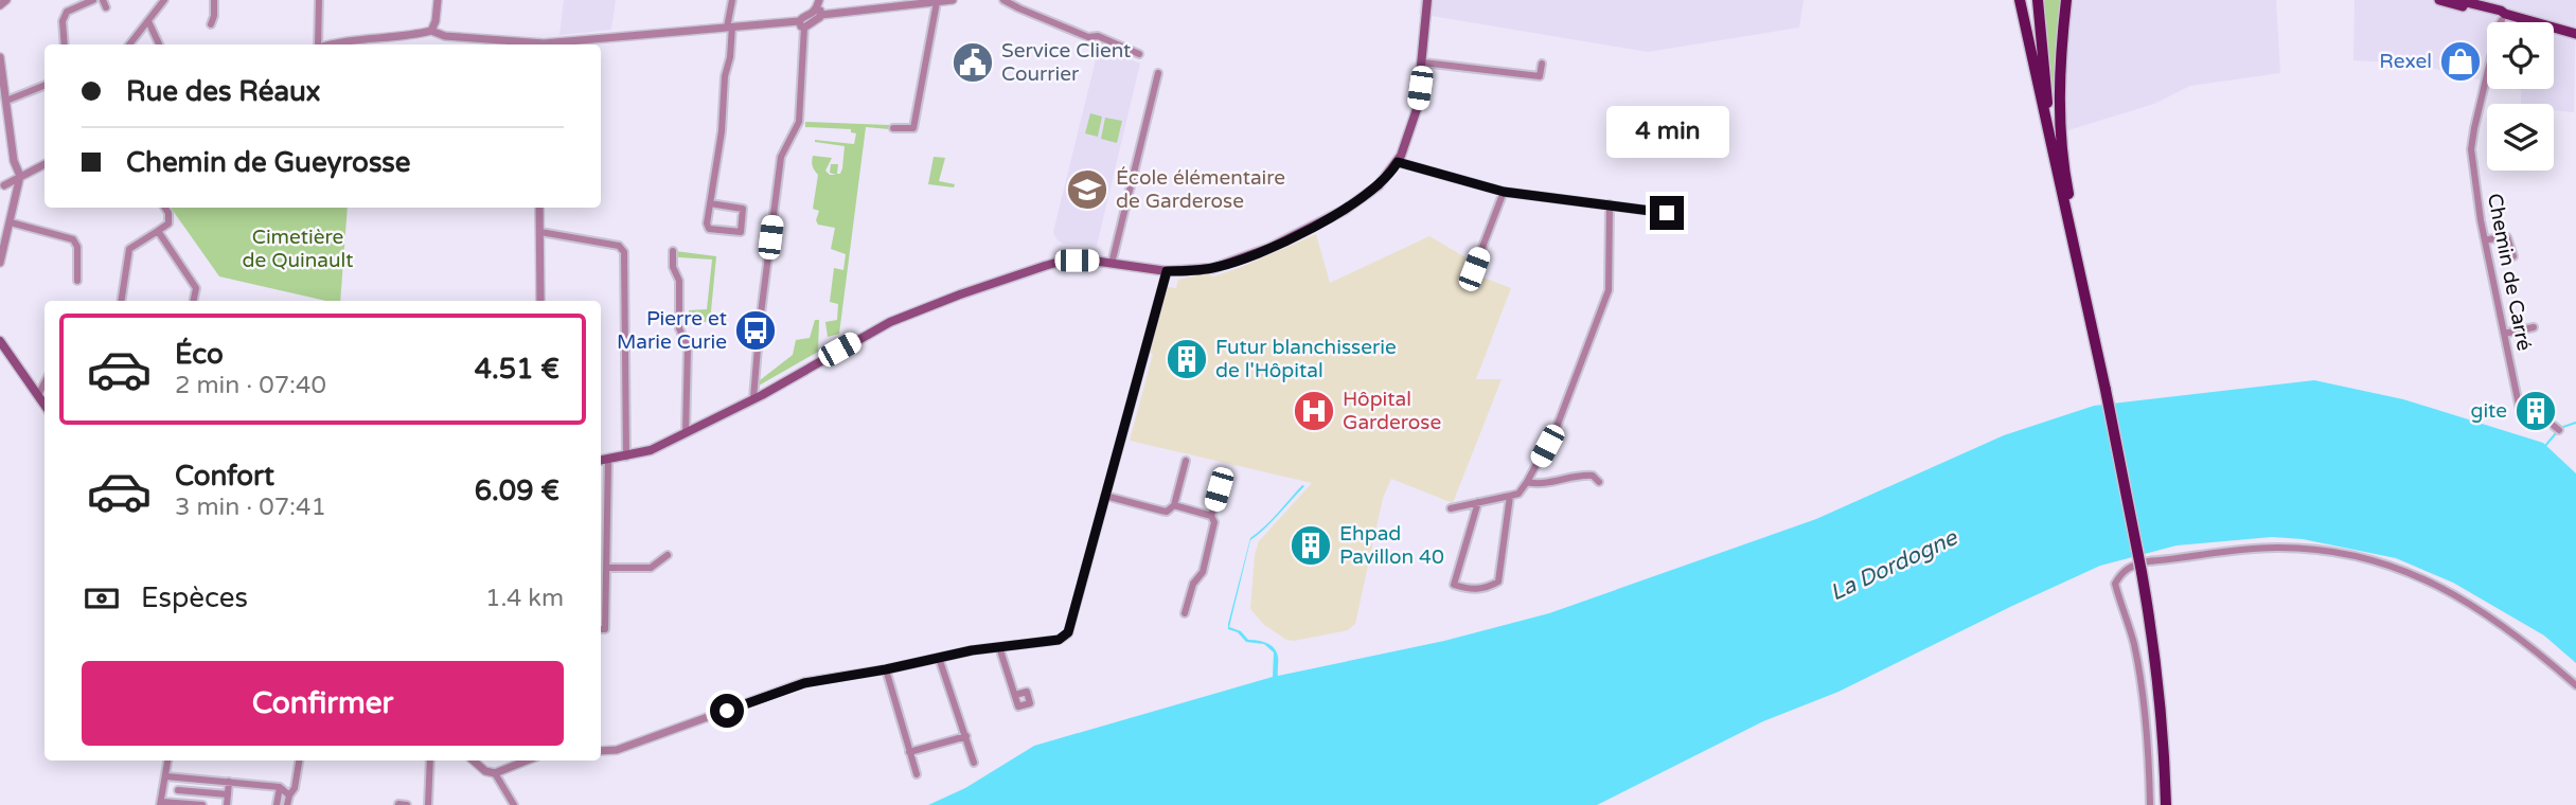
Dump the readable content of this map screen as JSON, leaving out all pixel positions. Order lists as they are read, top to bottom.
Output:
{
  "streets": {
    "street": ["Chemin de Carré"]
  },
  "water": ["La Dordogne"],
  "parks": ["Cimetière de Quinault"],
  "places": {
    "shop": ["Rexel"],
    "public building": ["Service Client Courrier"],
    "school or university": ["École élémentaire de Garderose"],
    "bus stop": ["Pierre et Marie Curie"],
    "building": ["Futur blanchisserie de l'Hôpital", "gite", "Ehpad Pavillon 40"],
    "hospital": ["Hôpital Garderose"]
  },
  "page": {
    "banner": ["Rue des Réaux", "Chemin de Gueyrosse"],
    "bubble": "4 min",
    "list": [
      {
        "name": "Éco",
        "note": "2 min · 07:40",
        "value": "4.51 €"
      },
      {
        "name": "Confort",
        "note": "3 min · 07:41",
        "value": "6.09 €"
      }
    ],
    "pay": ["Espèces", "1.4 km"],
    "buttons": "Confirmer"
  }
}
